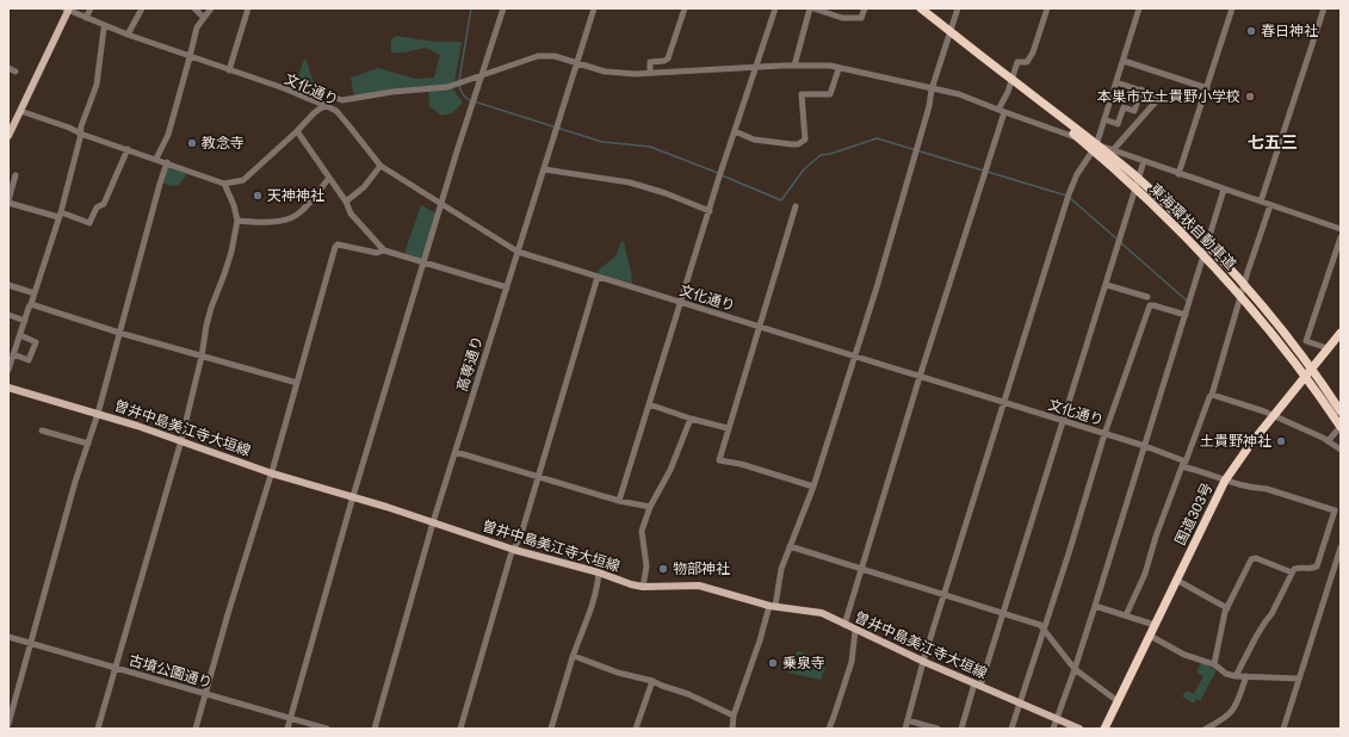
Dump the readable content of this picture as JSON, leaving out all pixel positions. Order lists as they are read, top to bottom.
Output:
{
  "streets": {
    "highway": ["東海環状自動車道", "国道303号"],
    "main road": ["曽井中島美江寺大垣線"],
    "street": ["文化通り", "高専通り", "古墳公園通り"]
  },
  "crossings": [
    ["文化通り", "高専通り"],
    ["高専通り", "曽井中島美江寺大垣線"]
  ],
  "districts": ["七五三"],
  "places": [
    "春日神社",
    "本巣市立土貴野小学校",
    "教念寺",
    "天神神社",
    "土貴野神社",
    "物部神社",
    "乗泉寺"
  ]
}
